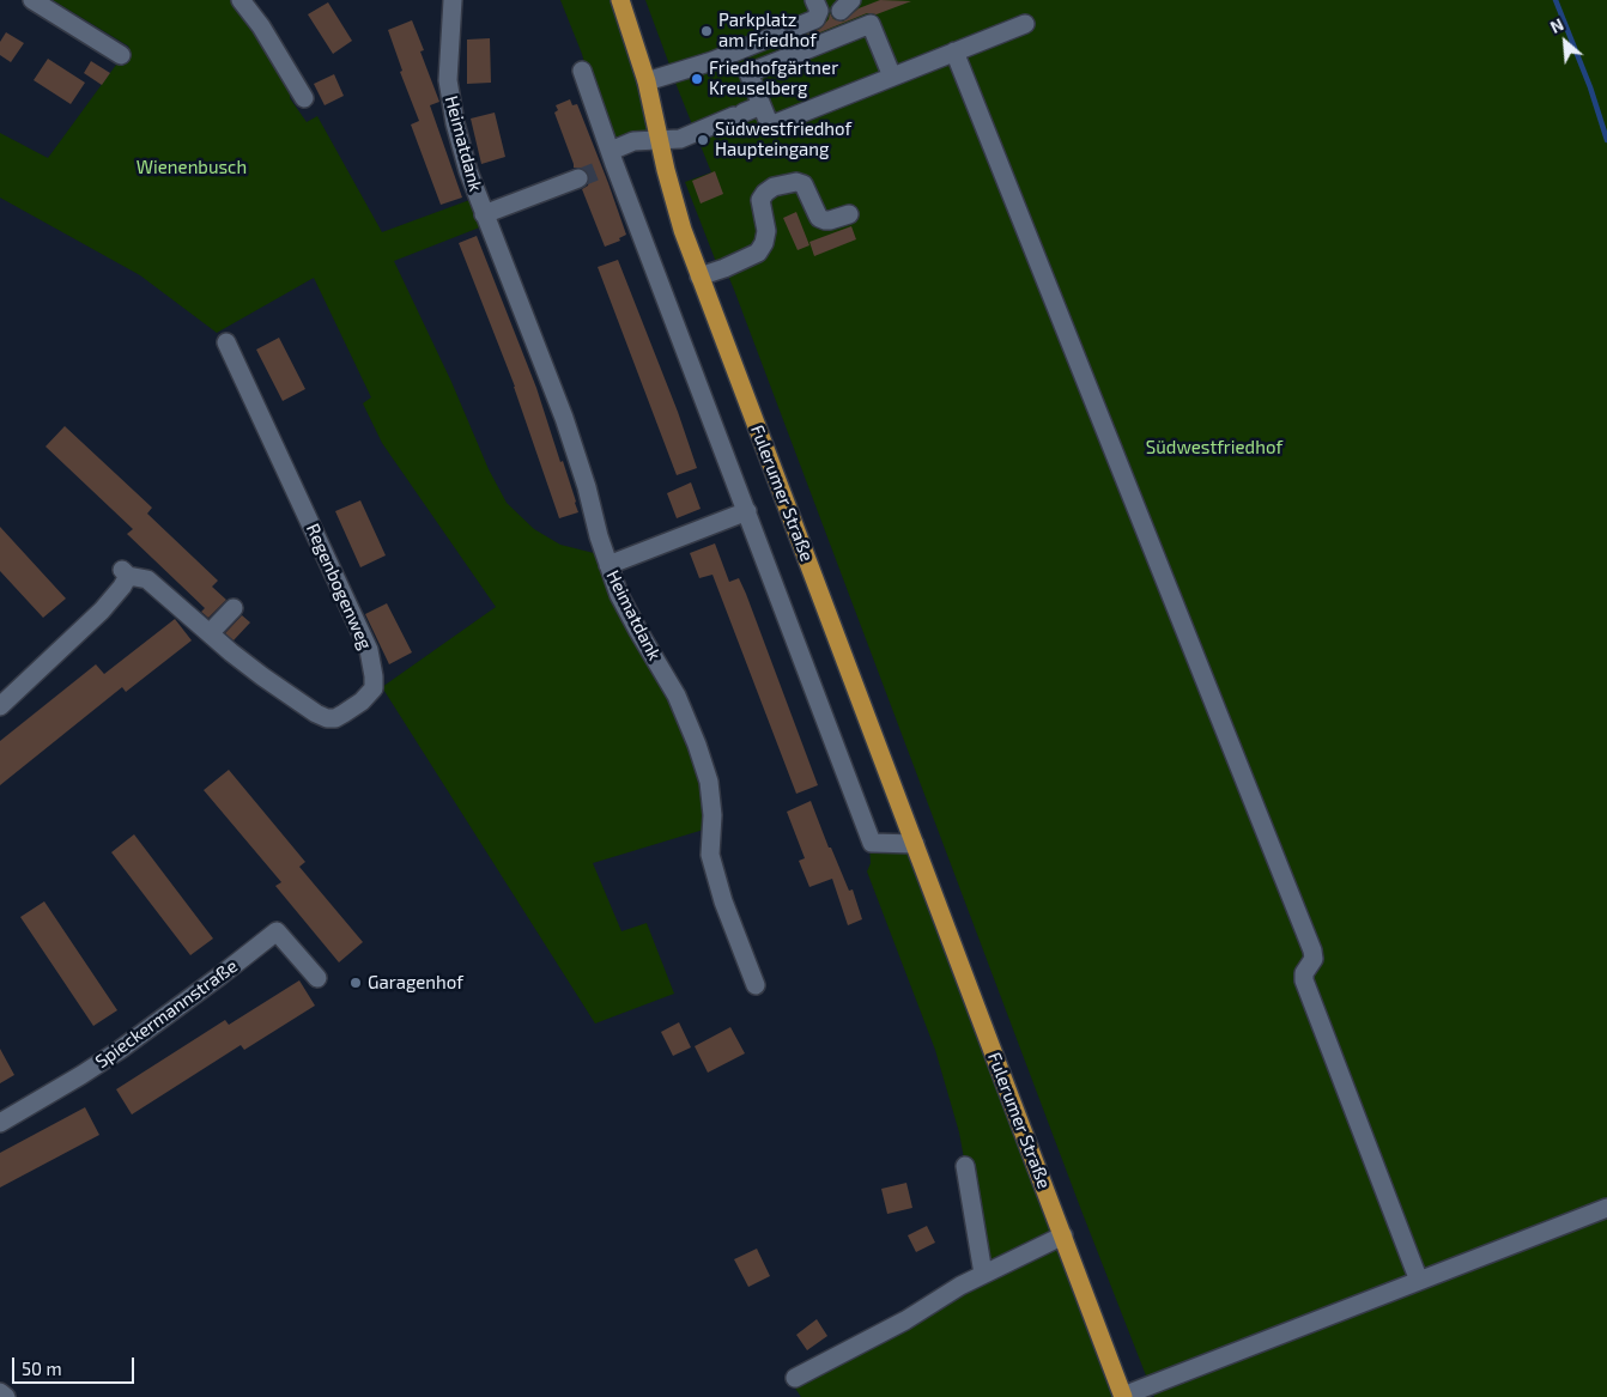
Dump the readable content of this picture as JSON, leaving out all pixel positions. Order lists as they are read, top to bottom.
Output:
{
  "streets": {
    "main road": ["Fulerumer Straße"],
    "street": ["Heimatdank", "Regenbogenweg", "Spieckermannstraße"]
  },
  "parks": ["Wienenbusch", "Südwestfriedhof"],
  "places": [
    "Parkplatz am Friedhof",
    "Friedhofgärtner Kreuselberg",
    "Südwestfriedhof Haupteingang",
    "Garagenhof"
  ],
  "scale_bar": "50 m",
  "north": "top left"
}
